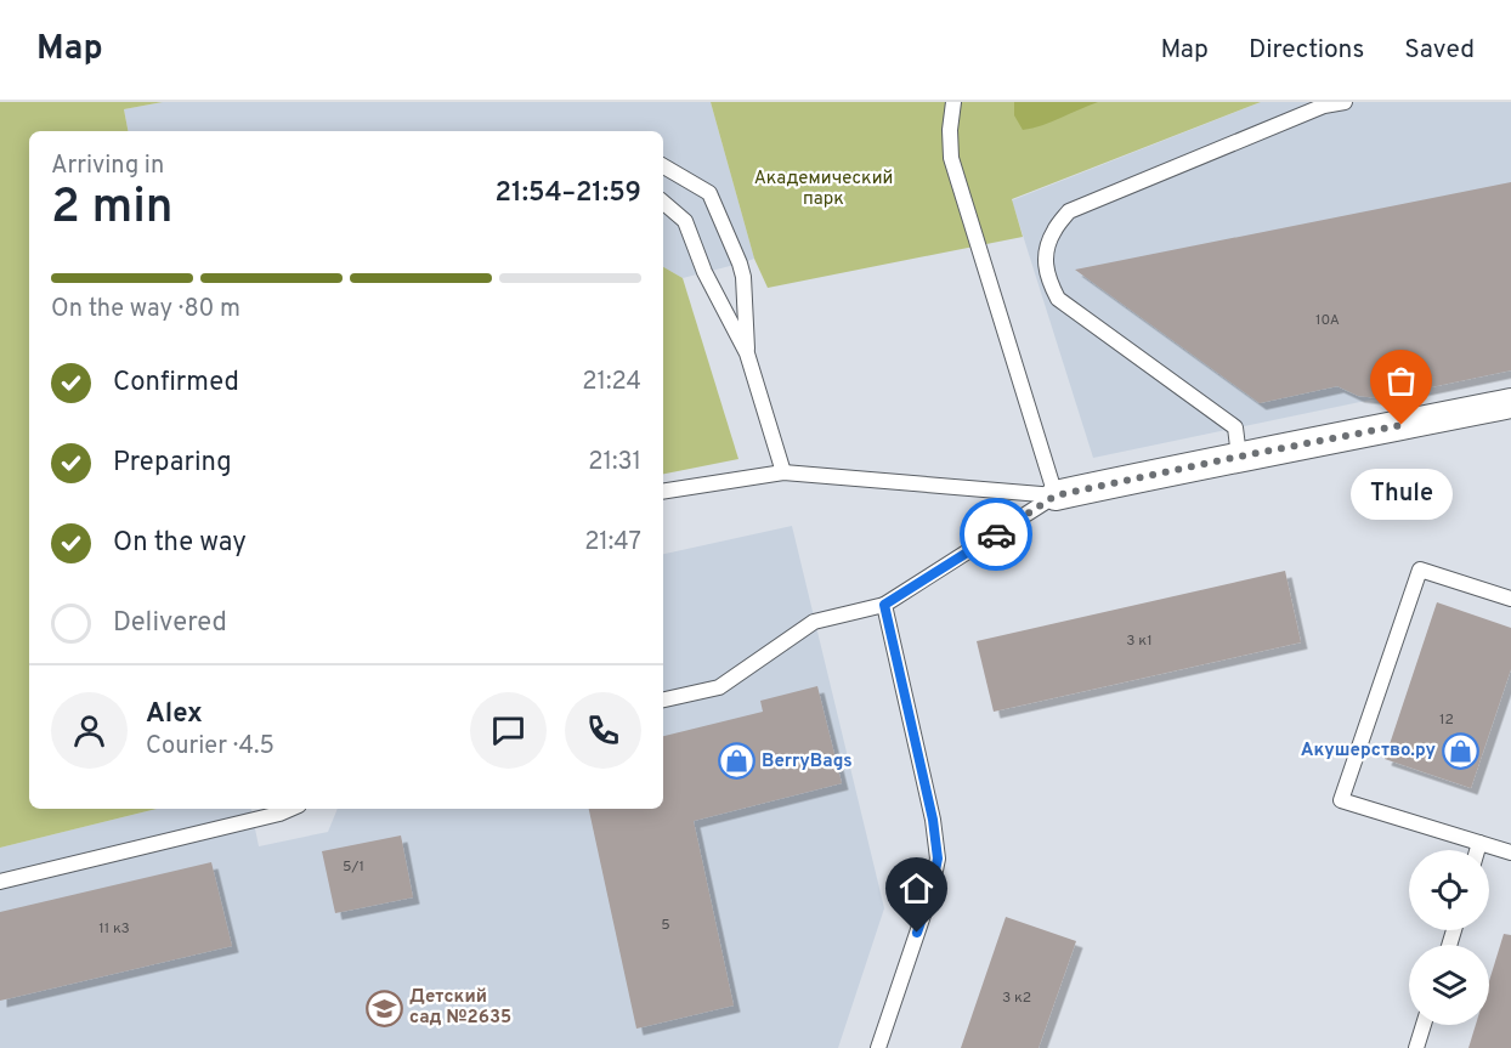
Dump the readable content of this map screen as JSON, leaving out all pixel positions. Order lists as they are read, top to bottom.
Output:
{
  "parks": ["Академический парк"],
  "places": {
    "other": ["Thule"],
    "shop": ["Акушерство.ру", "BerryBags"],
    "school or university": ["Детский сад №2635"]
  },
  "house_numbers": [
    "10А",
    "3 к1",
    "12",
    "5/1",
    "5",
    "11 к3",
    "3 к2"
  ],
  "page": {
    "header": "Map",
    "nav": ["Map", "Directions", "Saved"],
    "heading": ["2 min", "Arriving in", "21:54–21:59"],
    "panel": ["Alex", "Courier · 4.5"],
    "bar": "On the way · 80 m",
    "list": [
      ["Confirmed", "21:24"],
      ["Preparing", "21:31"],
      ["On the way", "21:47"],
      "Delivered"
    ],
    "bubble": "Thule"
  }
}
